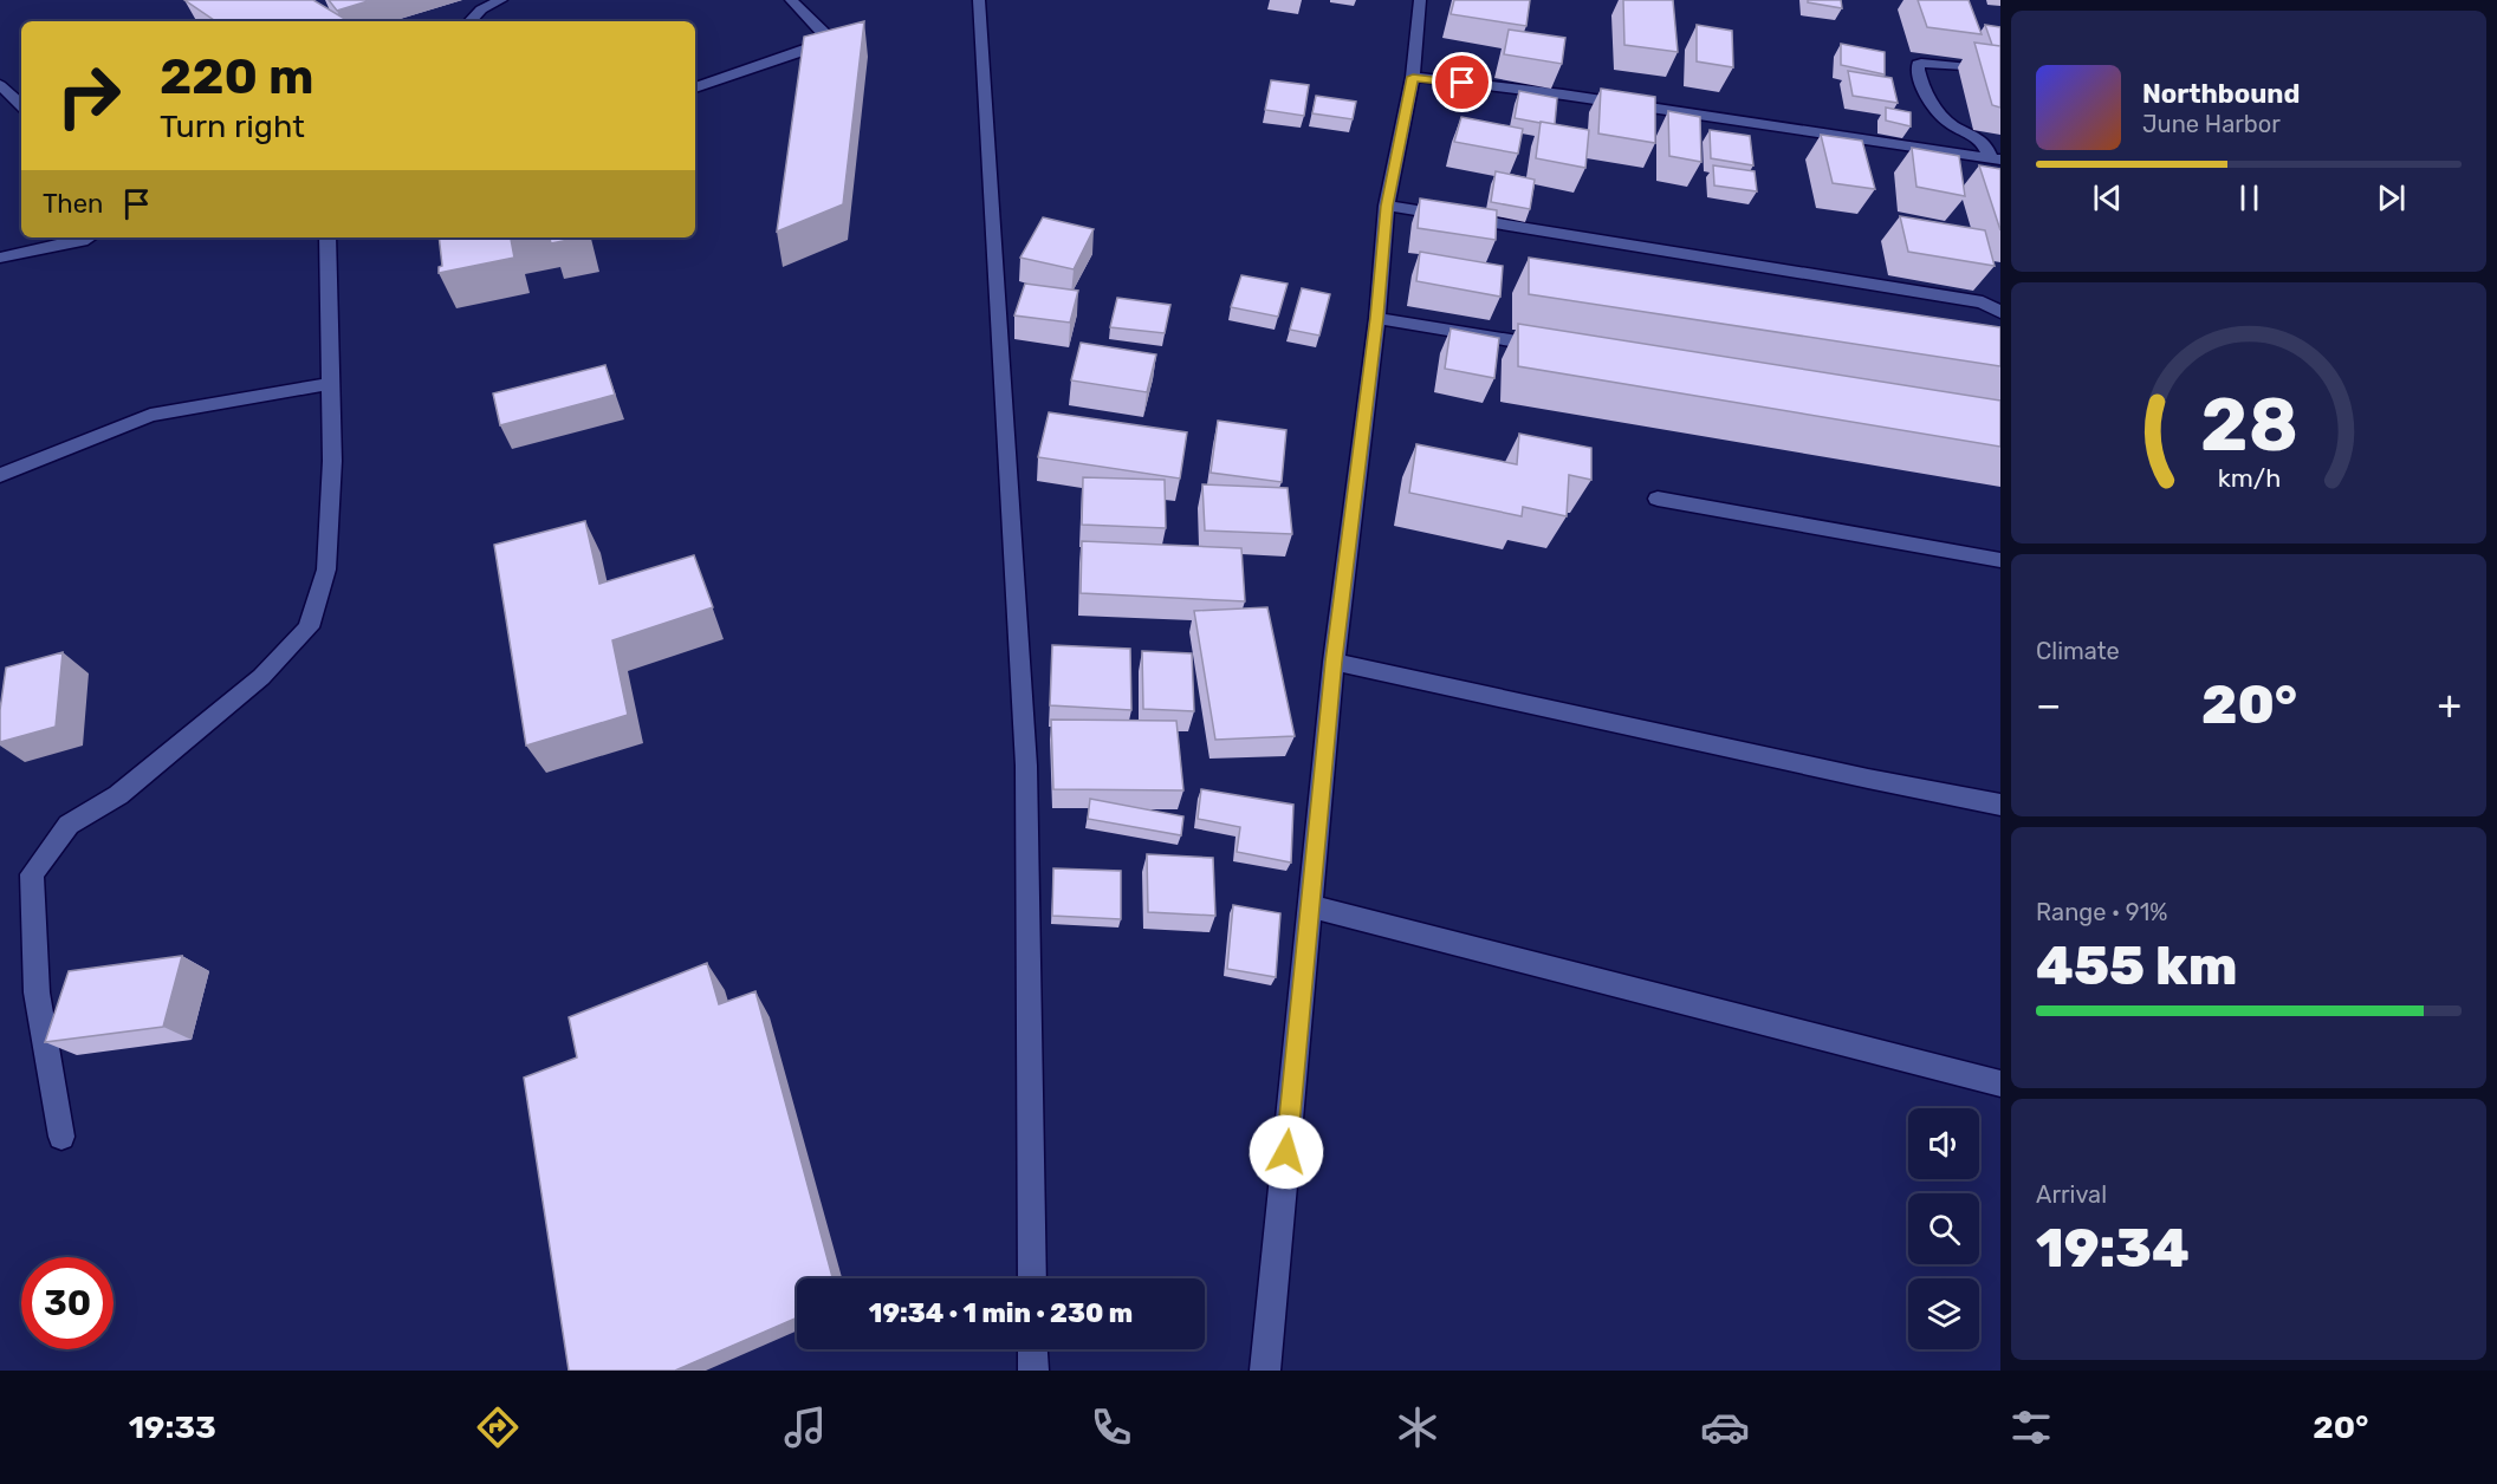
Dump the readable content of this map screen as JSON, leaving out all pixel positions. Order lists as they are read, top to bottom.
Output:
{
  "page": {
    "turn": ["220 m", "Turn right"],
    "song": ["Northbound", "June Harbor"],
    "then": "Then",
    "tile": [
      "Climate",
      ["Range · 91%", "455 km"],
      ["Arrival", "19:34"]
    ],
    "heat": ["−", "20°", "+"],
    "limit": "30",
    "trip": "19:34 · 1 min · 230 m",
    "tabs": ["19:33", "20°"],
    "gauge": ["28", "km/h"]
  }
}
